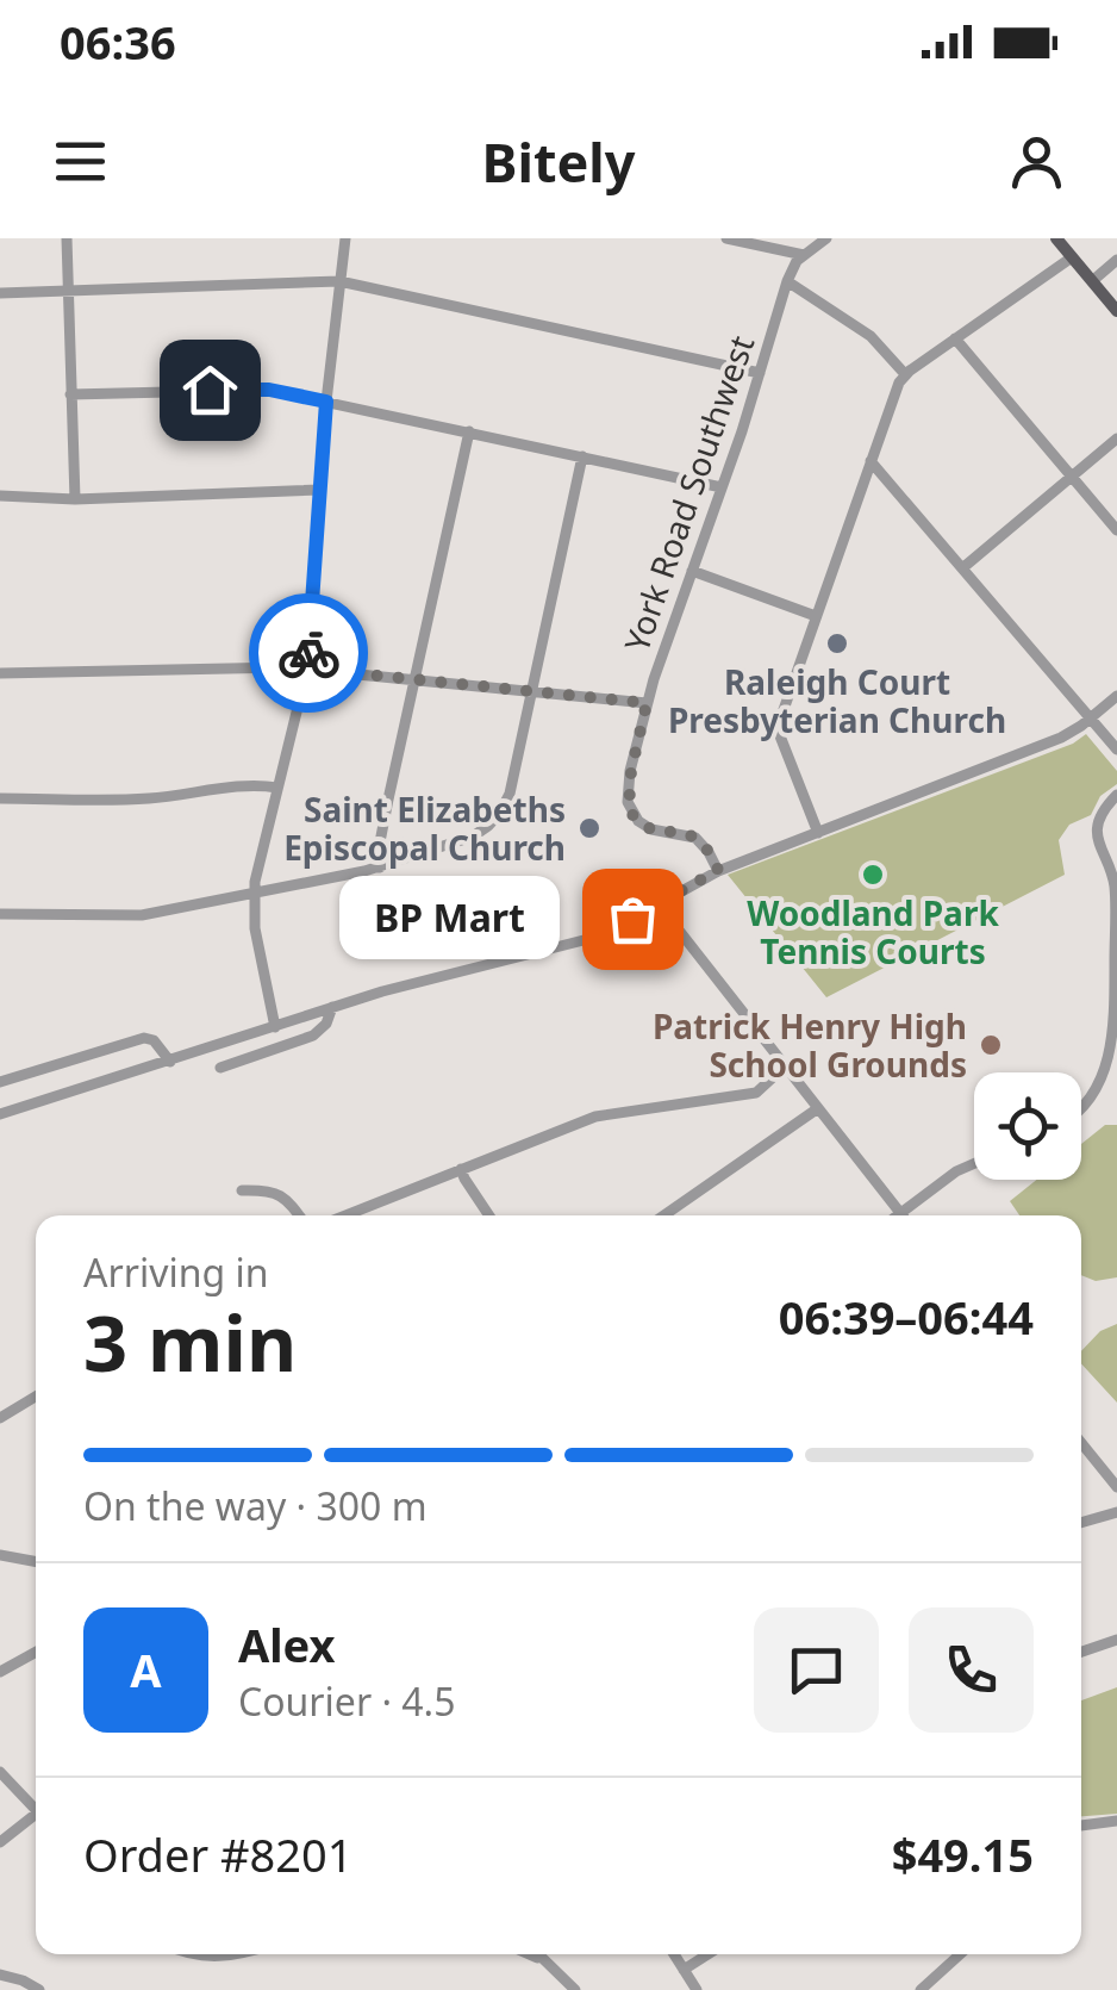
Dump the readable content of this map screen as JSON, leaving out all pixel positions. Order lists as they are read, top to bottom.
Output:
{
  "streets": {
    "street": ["York Road Southwest"]
  },
  "places": [
    "Raleigh Court Presbyterian Church",
    "Saint Elizabeths Episcopal Church",
    "Woodland Park Tennis Courts",
    "BP Mart",
    "Patrick Henry High School Grounds"
  ],
  "page": {
    "status": "06:36",
    "header": "Bitely",
    "bubble": "BP Mart",
    "heading": ["3 min", "Arriving in", "06:39–06:44"],
    "panel": [
      "Alex",
      "Courier · 4.5",
      "Order #8201",
      "$49.15"
    ],
    "bar": "On the way · 300 m",
    "round": "A"
  }
}
